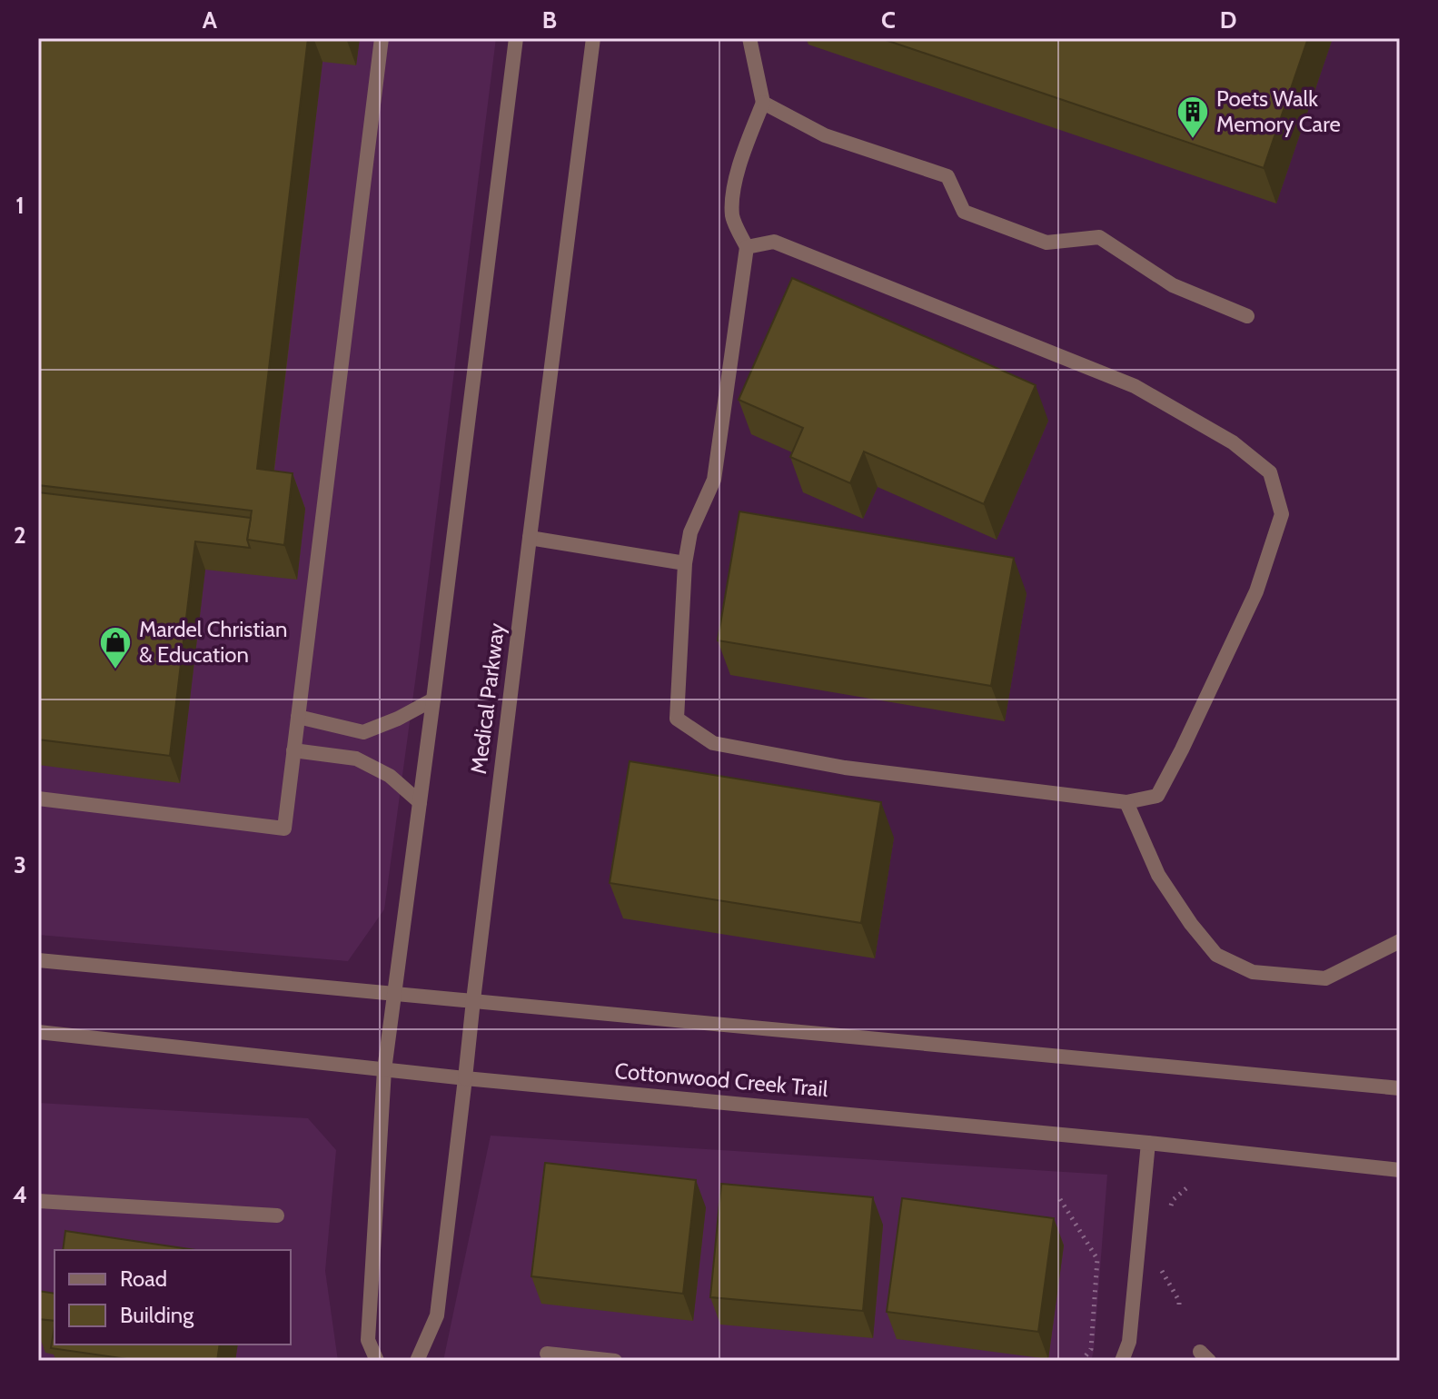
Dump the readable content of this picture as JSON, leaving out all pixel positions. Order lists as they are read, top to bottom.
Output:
{
  "streets": {
    "street": ["Medical Parkway", "Cottonwood Creek Trail"]
  },
  "crossings": [
    ["Medical Parkway", "Cottonwood Creek Trail"]
  ],
  "places": {
    "building": ["Poets Walk Memory Care"],
    "shop": ["Mardel Christian & Education"]
  },
  "legend": ["Road", "Building"],
  "grid": {
    "columns": [
      "A",
      "B",
      "C",
      "D"
    ],
    "rows": [
      "1",
      "2",
      "3",
      "4"
    ]
  }
}
